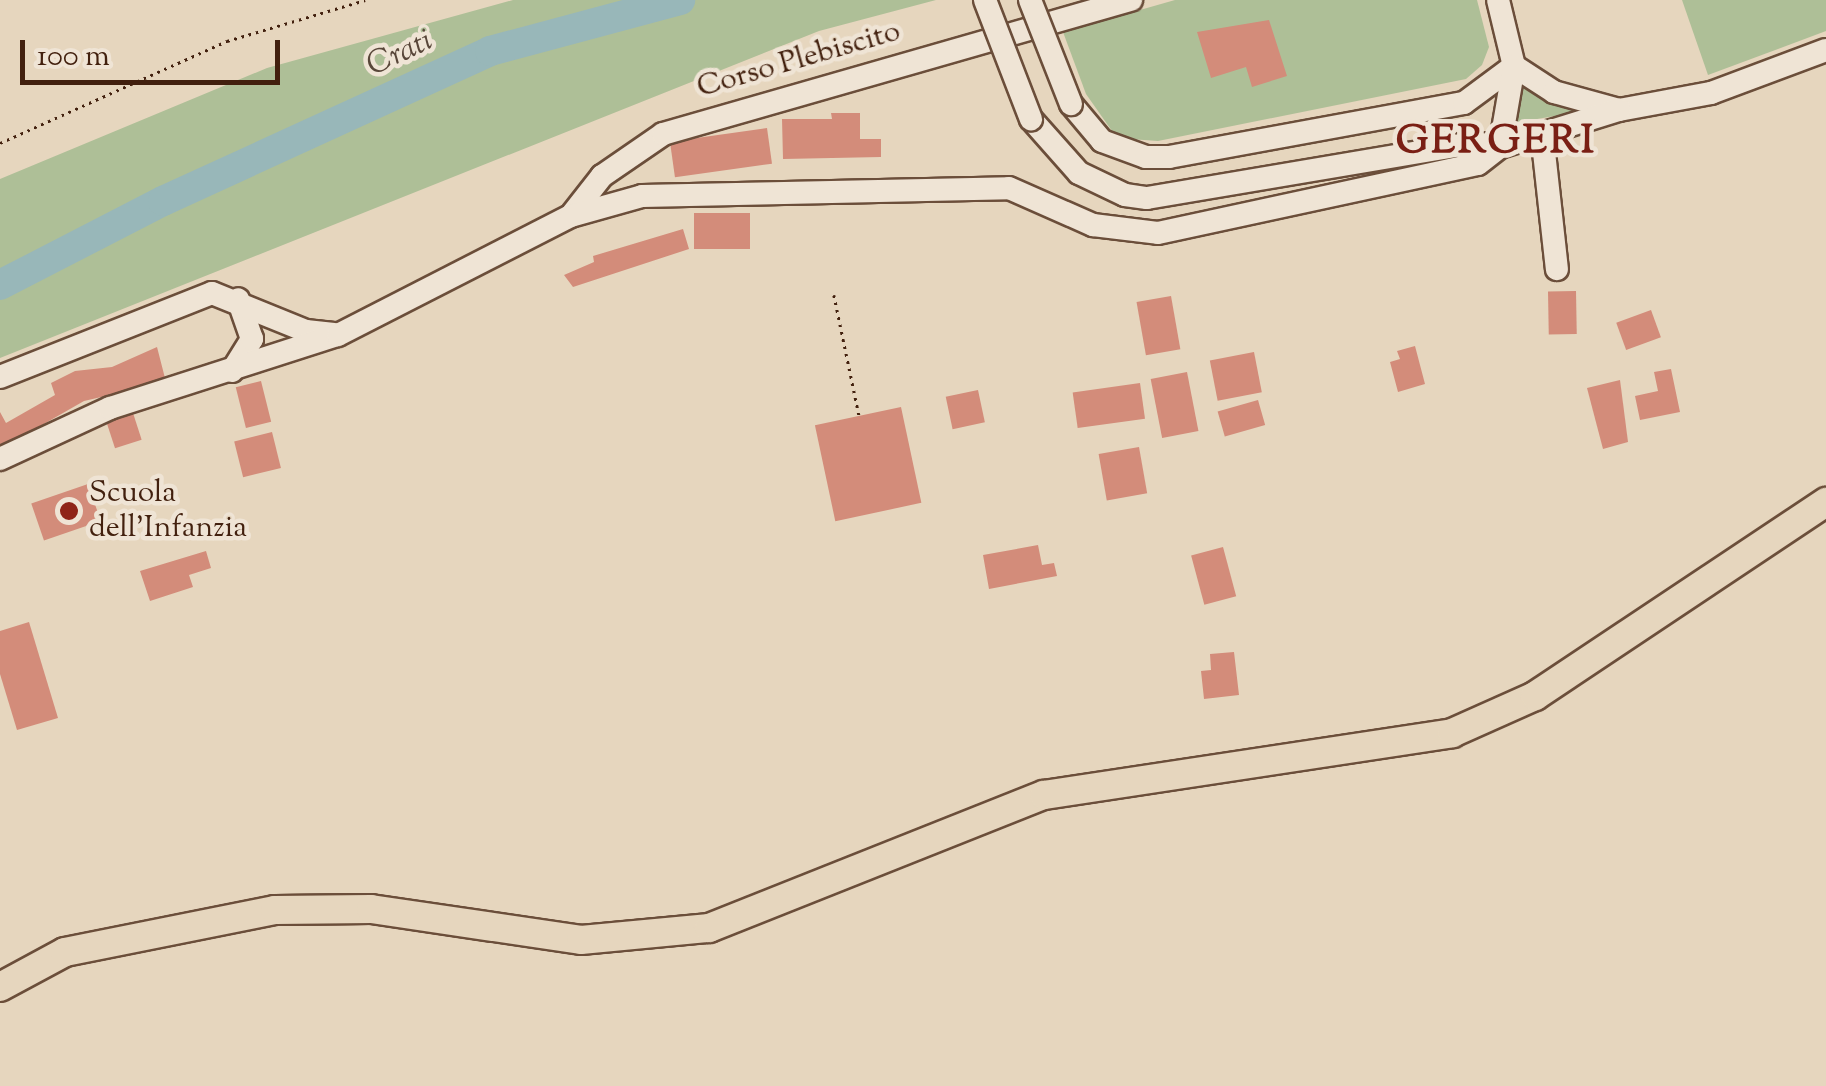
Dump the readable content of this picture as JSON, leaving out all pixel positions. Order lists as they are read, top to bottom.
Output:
{
  "streets": {
    "street": ["Corso Plebiscito"]
  },
  "districts": ["GERGERI"],
  "water": ["Crati"],
  "places": ["Scuola dell'Infanzia"],
  "scale_bar": "100 m"
}
